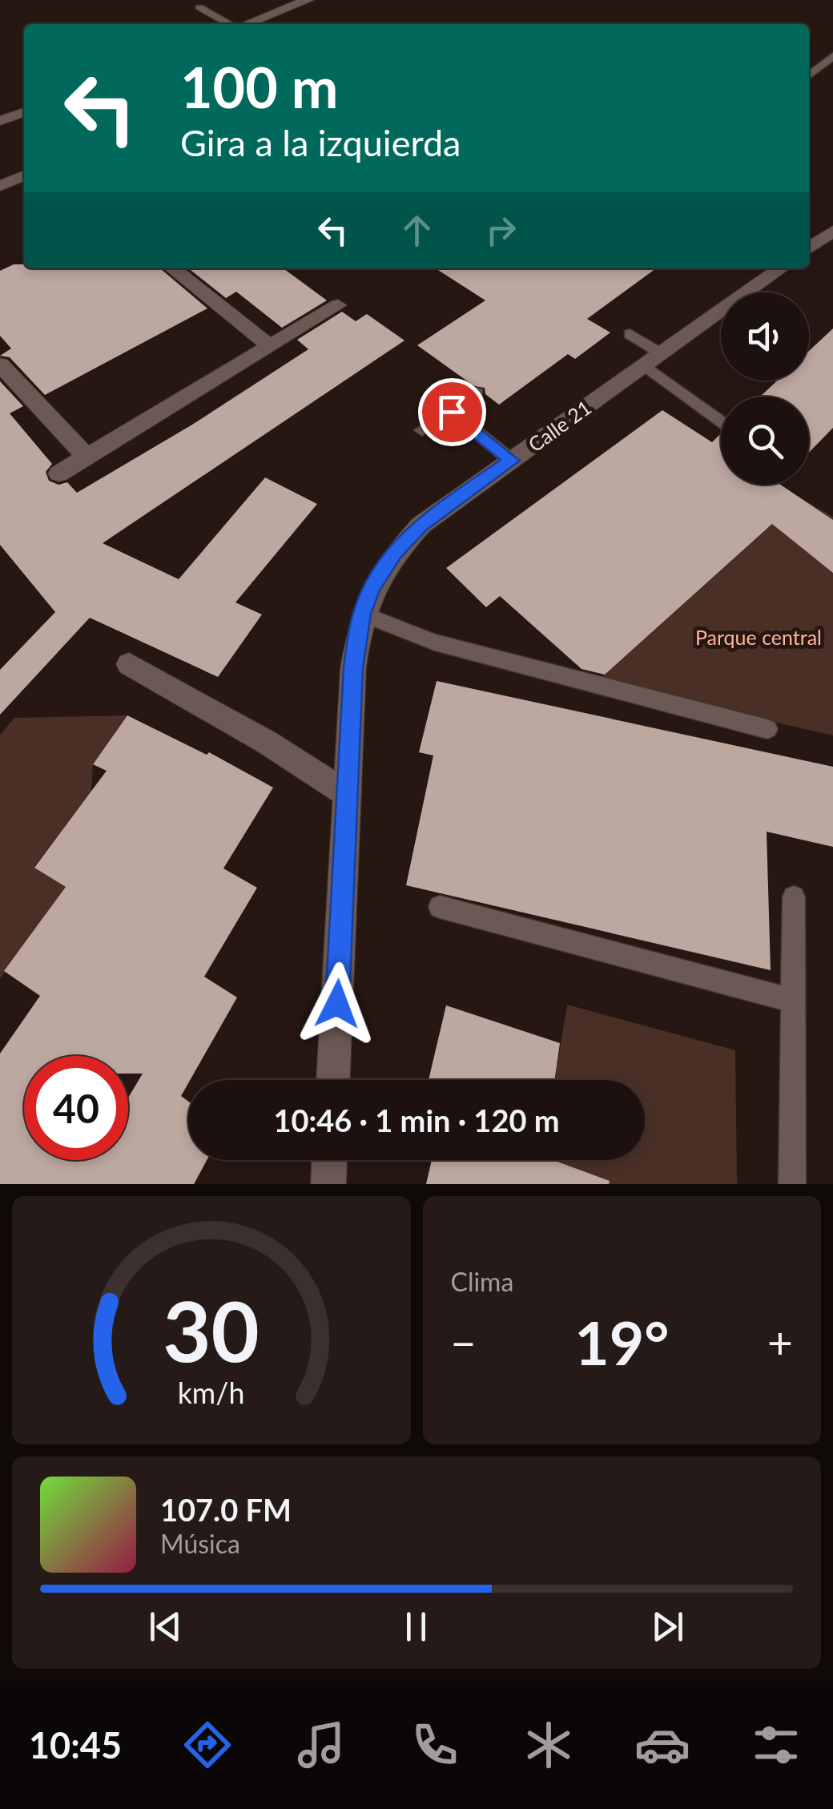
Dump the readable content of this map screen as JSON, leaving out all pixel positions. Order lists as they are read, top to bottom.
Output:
{
  "streets": {
    "street": ["Calle 21"]
  },
  "parks": ["Parque central"],
  "page": {
    "turn": ["100 m", "Gira a la izquierda"],
    "limit": "40",
    "trip": "10:46 · 1 min · 120 m",
    "tile": "Clima",
    "heat": ["−", "19°", "+"],
    "song": ["107.0 FM", "Música"],
    "tabs": "10:45",
    "gauge": ["30", "km/h"]
  }
}
